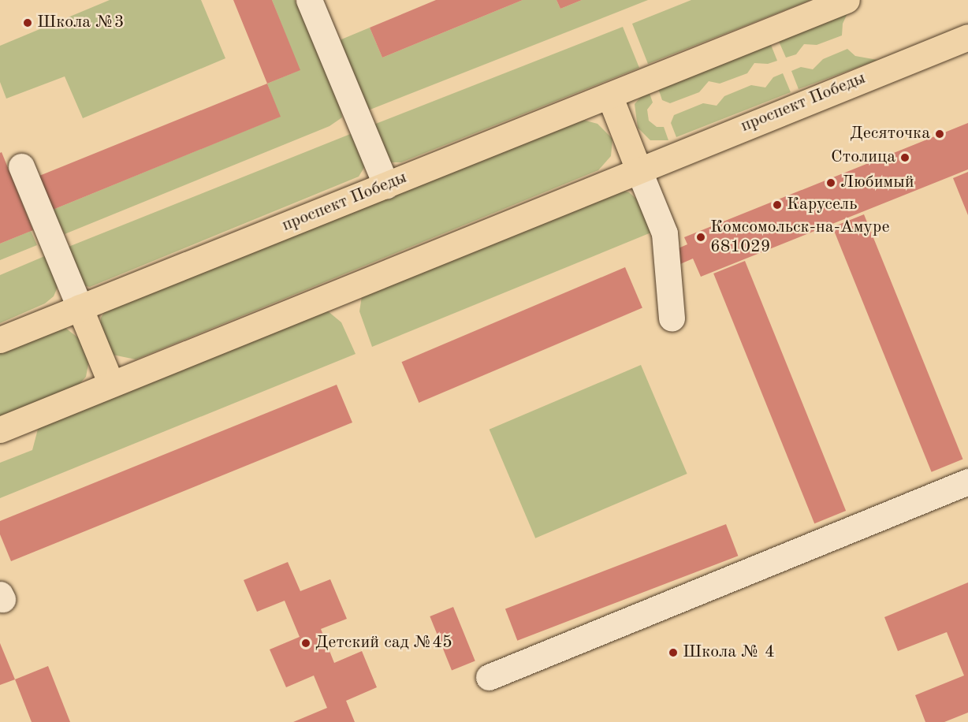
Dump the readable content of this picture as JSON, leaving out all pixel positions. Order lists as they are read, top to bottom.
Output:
{
  "streets": {
    "main road": ["проспект Победы"]
  },
  "places": [
    "Школа №3",
    "Десяточка",
    "Столица",
    "Любимый",
    "Карусель",
    "Комсомольск-на-Амуре 681029",
    "Детский сад №45",
    "Школа № 4"
  ]
}
